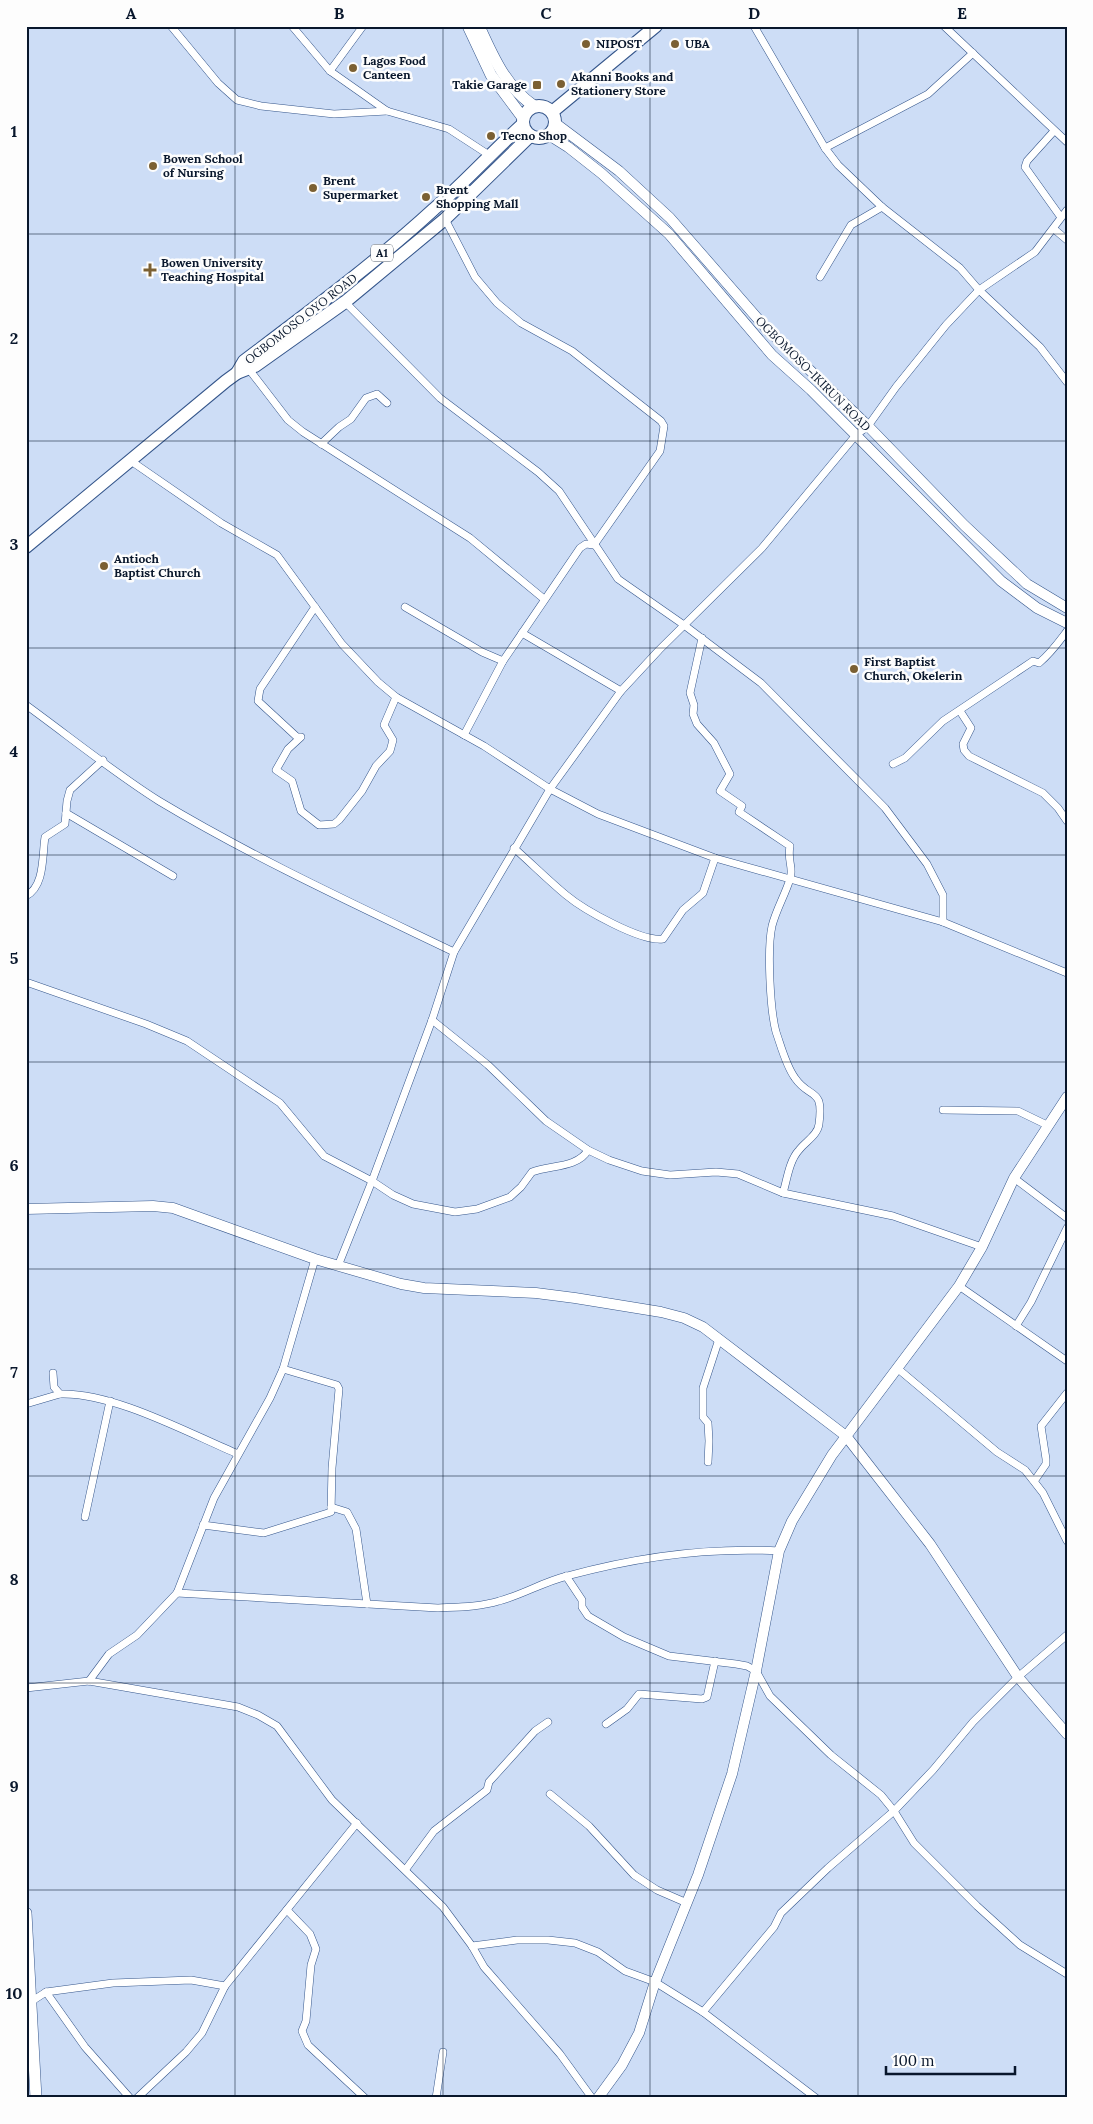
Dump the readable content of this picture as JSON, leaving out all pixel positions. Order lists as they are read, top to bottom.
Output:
{
  "streets": {
    "highway": ["A1", "OGBOMOSO OYO ROAD"],
    "street": ["OGBOMOSO-IKIRUN ROAD"]
  },
  "crossings": [
    ["A1", "OGBOMOSO OYO ROAD"],
    ["A1", "OGBOMOSO-IKIRUN ROAD"],
    ["OGBOMOSO OYO ROAD", "OGBOMOSO-IKIRUN ROAD"]
  ],
  "places": {
    "other": [
      "NIPOST",
      "UBA",
      "Lagos Food Canteen",
      "Akanni Books and Stationery Store",
      "Tecno Shop",
      "Bowen School of Nursing",
      "Brent Supermarket",
      "Brent Shopping Mall",
      "Antioch Baptist Church",
      "First Baptist Church, Okelerin"
    ],
    "transit": ["Takie Garage"],
    "health": ["Bowen University Teaching Hospital"]
  },
  "scale_bar": "100 m",
  "grid": {
    "columns": [
      "A",
      "B",
      "C",
      "D",
      "E"
    ],
    "rows": [
      "1",
      "2",
      "3",
      "4",
      "5",
      "6",
      "7",
      "8",
      "9",
      "10"
    ]
  }
}
